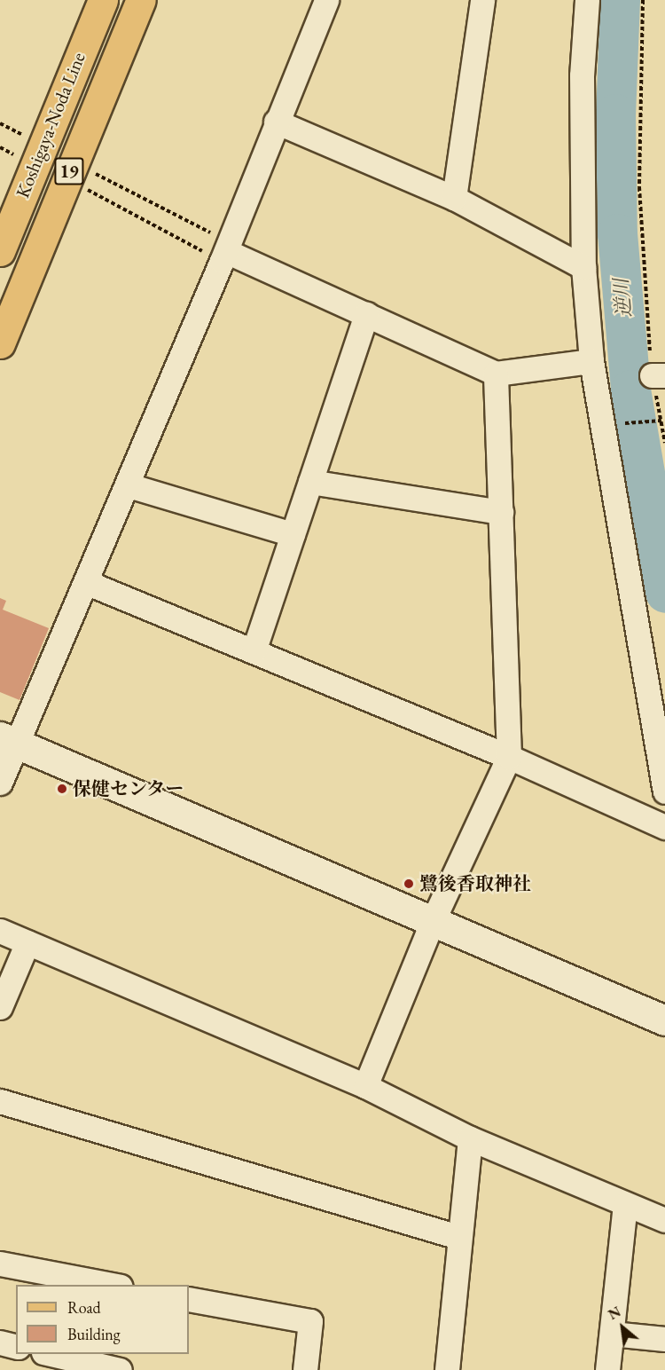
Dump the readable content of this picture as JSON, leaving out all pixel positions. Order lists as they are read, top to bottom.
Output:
{
  "streets": {
    "main road": ["Koshigaya-Noda Line", "19"]
  },
  "water": ["逆川"],
  "places": ["保健センター", "鷺後香取神社"],
  "legend": ["Road", "Building"],
  "north": "top left"
}
